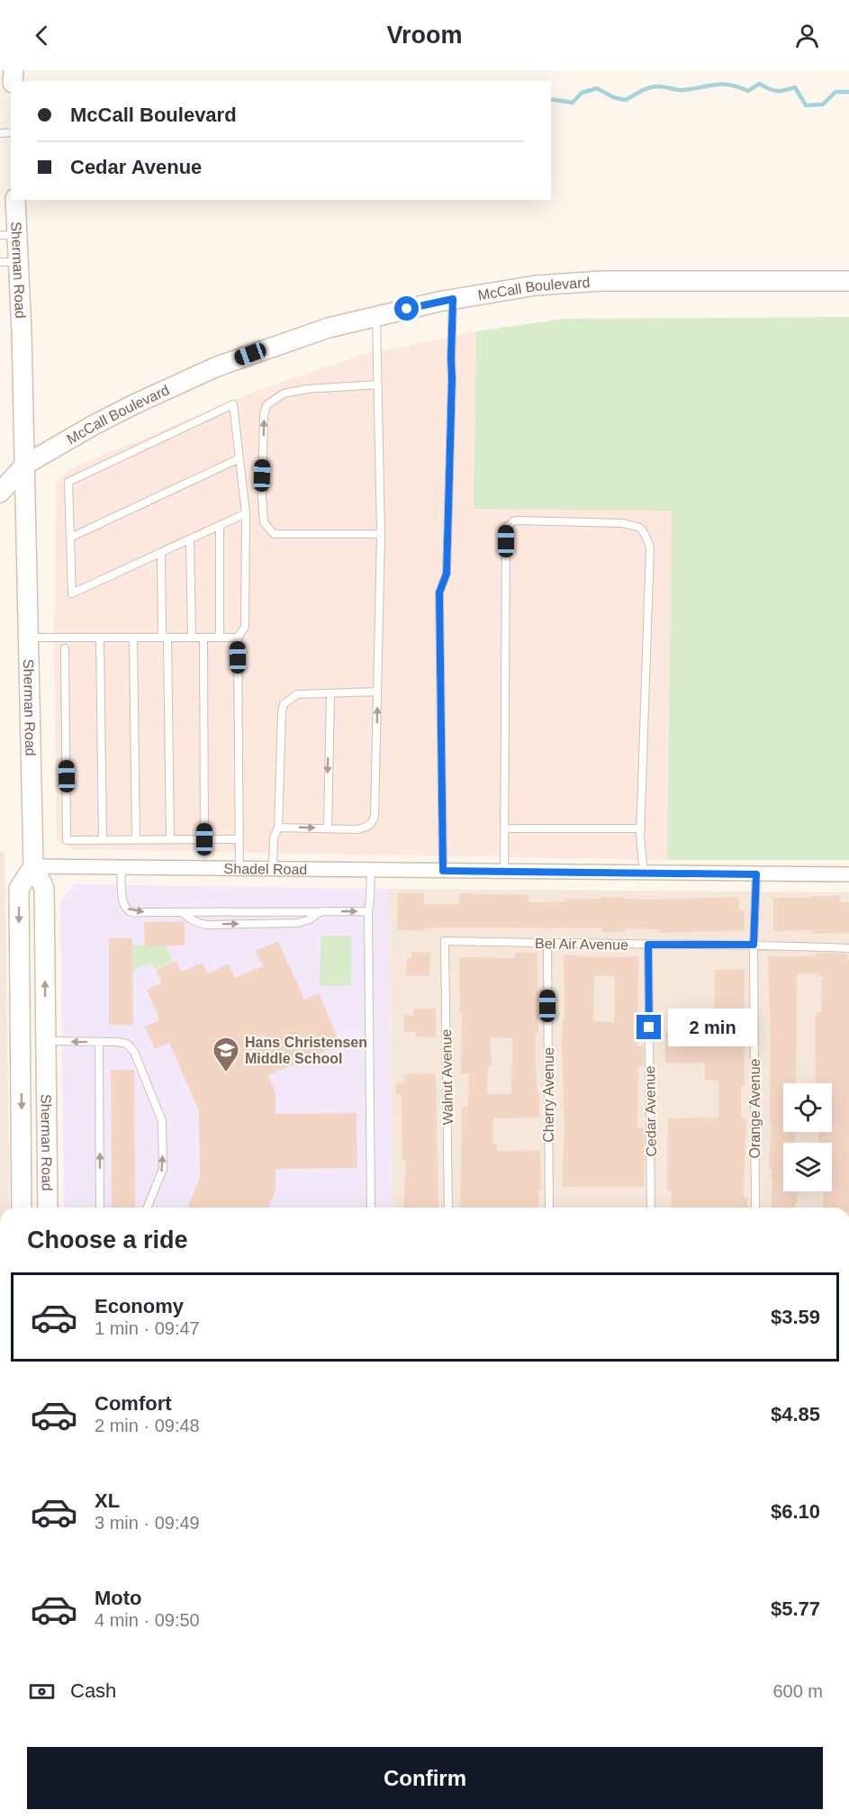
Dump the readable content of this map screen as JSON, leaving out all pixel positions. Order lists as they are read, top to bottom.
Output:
{
  "streets": {
    "street": ["Sherman Road", "McCall Boulevard", "Shadel Road"],
    "lane": [
      "Bel Air Avenue",
      "Walnut Avenue",
      "Cherry Avenue",
      "Orange Avenue",
      "Cedar Avenue"
    ]
  },
  "crossings": [
    ["Sherman Road", "McCall Boulevard"],
    ["Sherman Road", "Shadel Road"],
    ["Shadel Road", "Orange Avenue"],
    ["Bel Air Avenue", "Walnut Avenue"],
    ["Bel Air Avenue", "Cherry Avenue"],
    ["Bel Air Avenue", "Orange Avenue"],
    ["Bel Air Avenue", "Cedar Avenue"]
  ],
  "places": {
    "school or university": ["Hans Christensen Middle School"]
  },
  "page": {
    "header": "Vroom",
    "banner": ["McCall Boulevard", "Cedar Avenue"],
    "bubble": "2 min",
    "heading": "Choose a ride",
    "list": [
      {
        "name": "Economy",
        "note": "1 min · 09:47",
        "value": "$3.59"
      },
      {
        "name": "Comfort",
        "note": "2 min · 09:48",
        "value": "$4.85"
      },
      {
        "name": "XL",
        "note": "3 min · 09:49",
        "value": "$6.10"
      },
      {
        "name": "Moto",
        "note": "4 min · 09:50",
        "value": "$5.77"
      }
    ],
    "pay": ["Cash", "600 m"],
    "buttons": "Confirm"
  }
}
